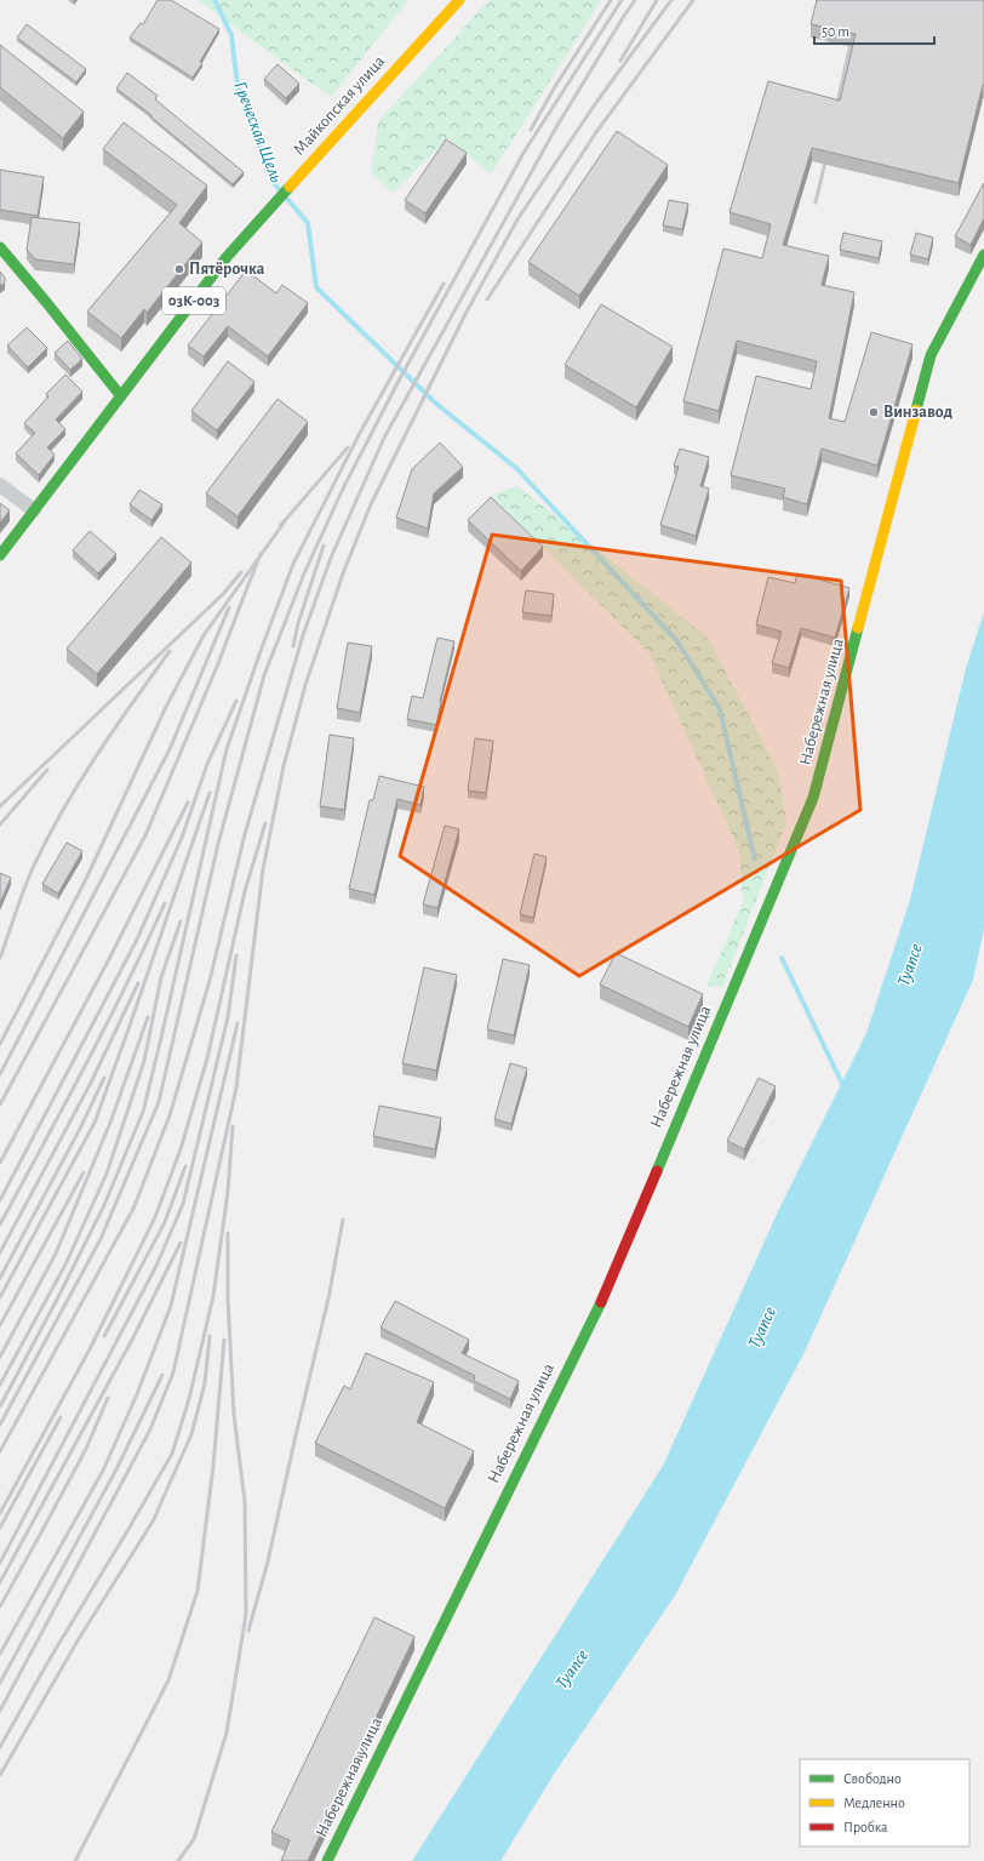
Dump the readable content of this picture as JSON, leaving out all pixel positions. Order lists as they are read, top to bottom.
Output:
{
  "streets": {
    "street": ["Майкопская улица", "03К-003", "Набережная улица"]
  },
  "crossings": [
    ["Майкопская улица", "03К-003"]
  ],
  "water": ["Греческая Щель", "Туапсе"],
  "places": ["Пятёрочка", "Винзавод"],
  "legend": ["Свободно", "Медленно", "Пробка"],
  "scale_bar": "50 m"
}
